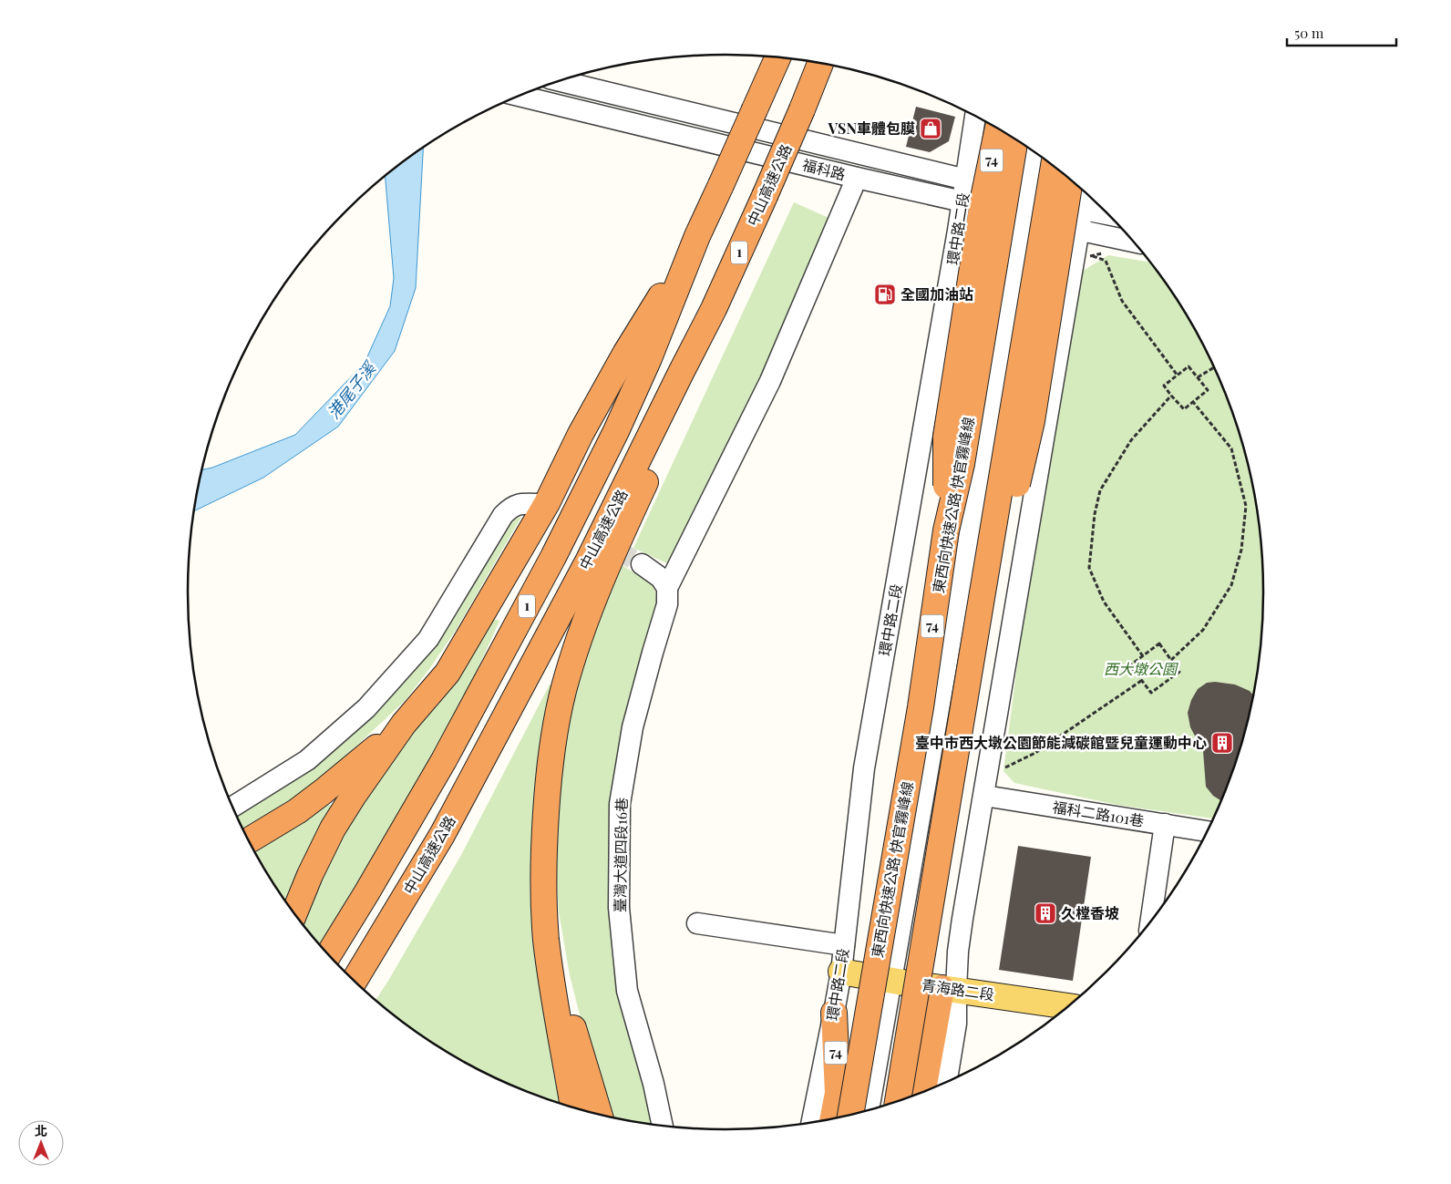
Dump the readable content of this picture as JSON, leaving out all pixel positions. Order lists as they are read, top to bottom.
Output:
{
  "streets": {
    "highway": [
      "74",
      "中山高速公路",
      "1",
      "東西向快速公路 快官霧峰線"
    ],
    "main road": ["青海路二段"],
    "street": [
      "福科路",
      "環中路二段",
      "福科二路101巷",
      "臺灣大道四段16巷"
    ]
  },
  "crossings": [
    ["74", "環中路二段"],
    ["74", "東西向快速公路 快官霧峰線"],
    ["福科路", "環中路二段"],
    ["環中路二段", "青海路二段"]
  ],
  "water": ["港尾子溪"],
  "parks": ["西大墩公園"],
  "places": {
    "shop": ["VSN車體包膜"],
    "fuel station": ["全國加油站"],
    "building": ["臺中市西大墩公園節能減碳館暨兒童運動中心", "久樘香坡"]
  },
  "scale_bar": "50 m",
  "north": "top"
}
